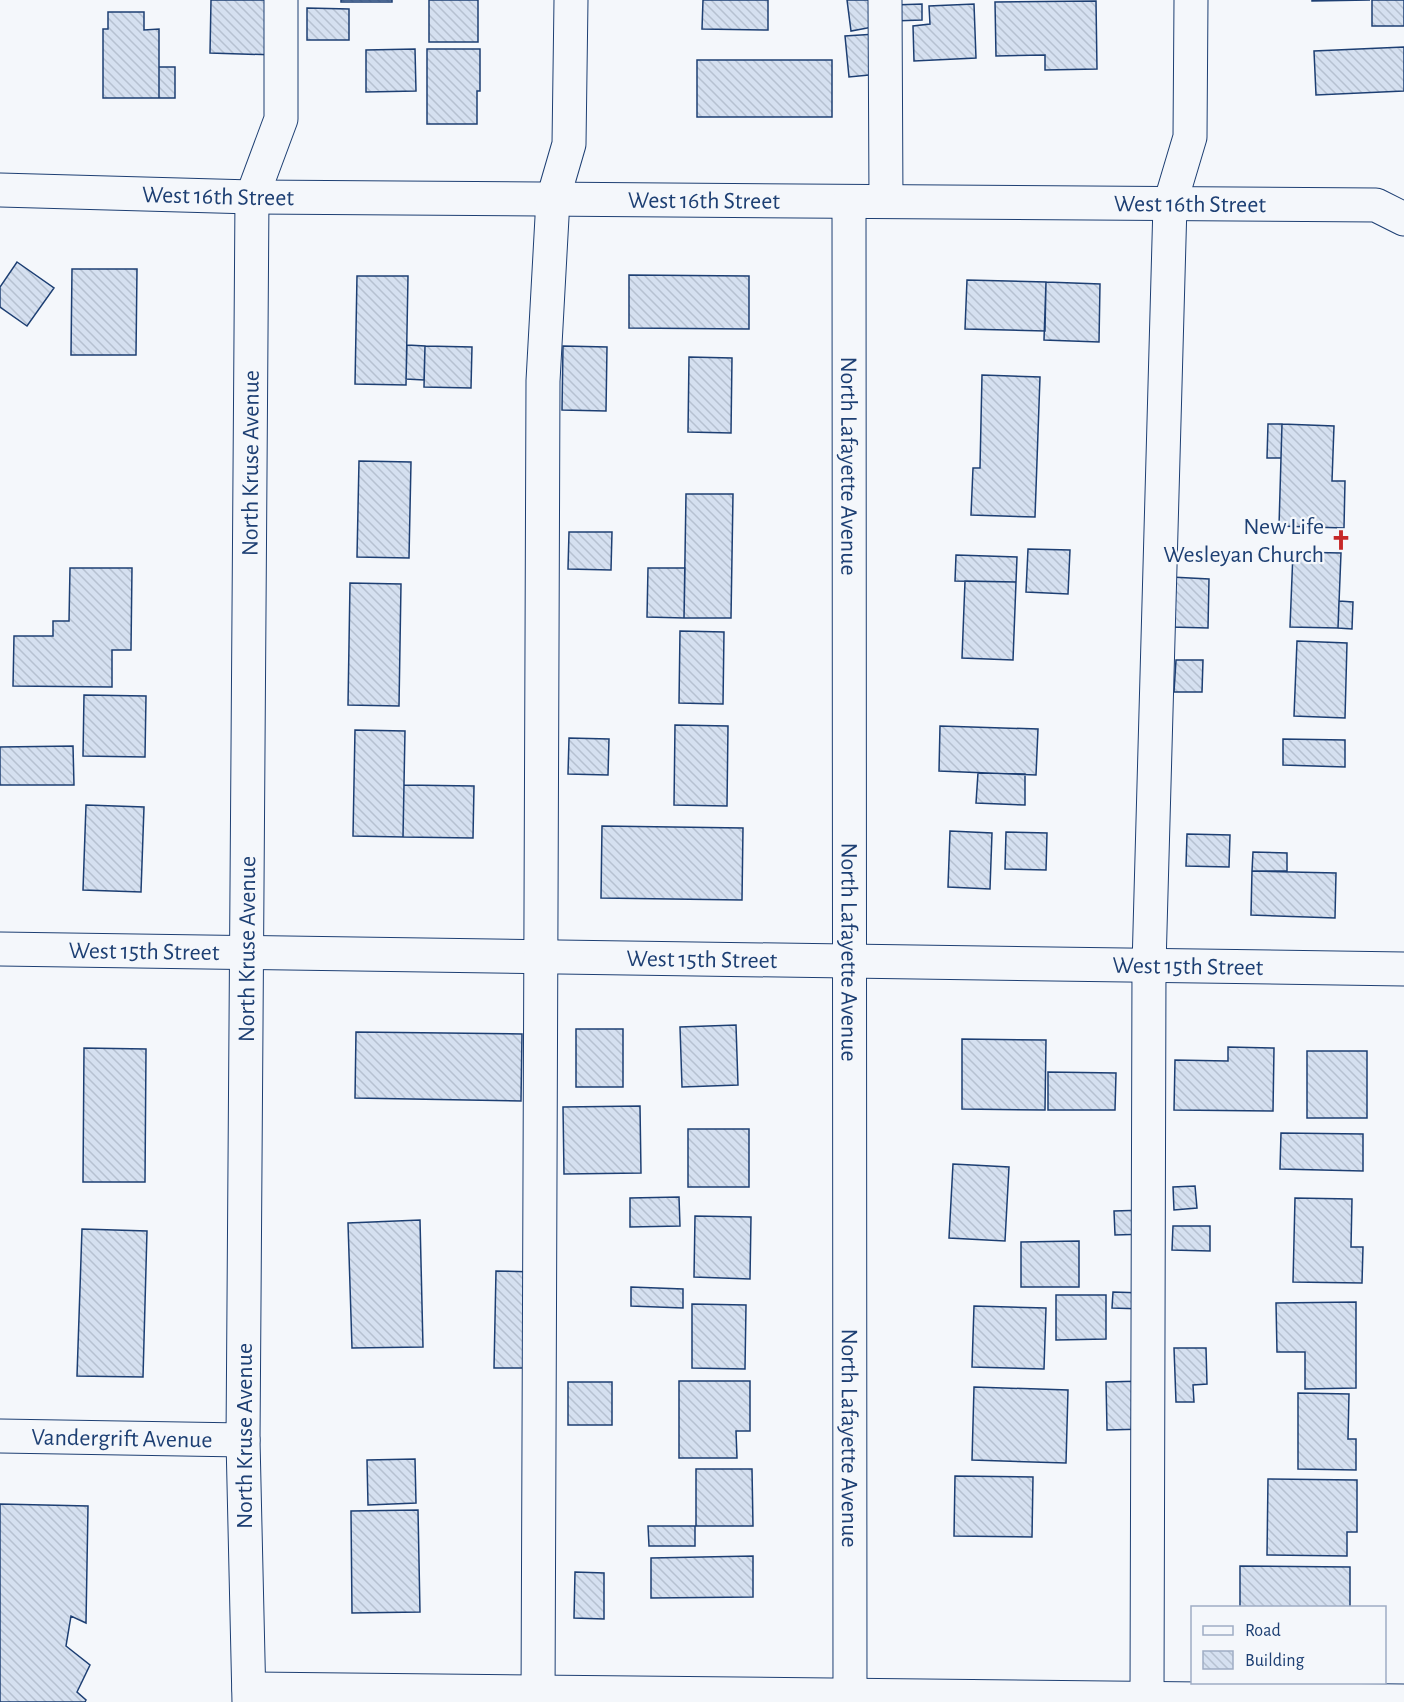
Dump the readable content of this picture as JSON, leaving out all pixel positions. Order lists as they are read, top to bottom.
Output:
{
  "streets": {
    "street": [
      "West 16th Street",
      "North Kruse Avenue",
      "North Lafayette Avenue",
      "West 15th Street",
      "Vandergrift Avenue"
    ]
  },
  "crossings": [
    ["West 16th Street", "North Kruse Avenue"],
    ["West 16th Street", "North Lafayette Avenue"],
    ["North Kruse Avenue", "West 15th Street"],
    ["North Kruse Avenue", "Vandergrift Avenue"],
    ["North Lafayette Avenue", "West 15th Street"]
  ],
  "places": {
    "church": ["New Life Wesleyan Church"]
  },
  "legend": ["Road", "Building"]
}
